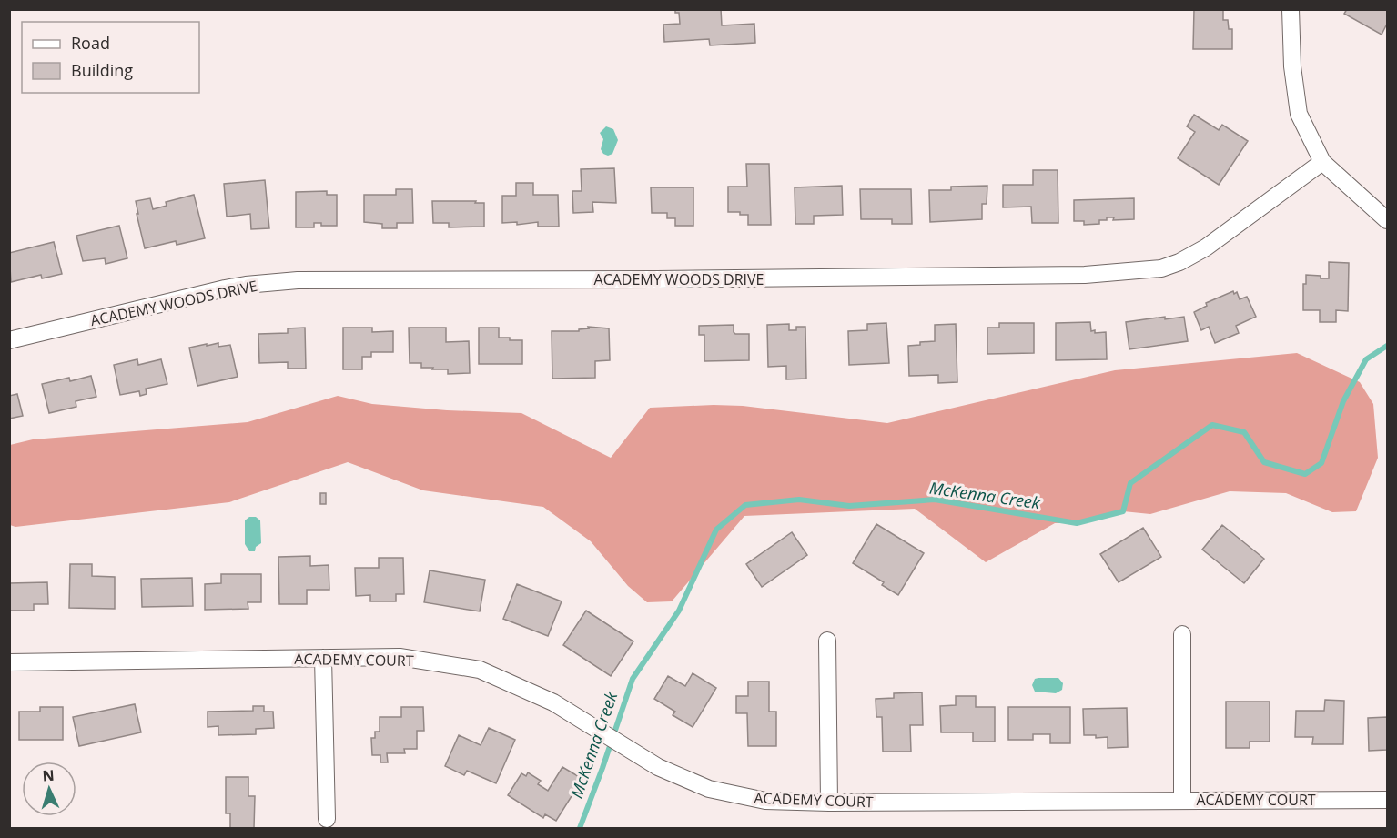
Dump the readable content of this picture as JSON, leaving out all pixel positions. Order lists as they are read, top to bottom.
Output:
{
  "streets": {
    "street": ["ACADEMY WOODS DRIVE", "ACADEMY COURT"]
  },
  "water": ["McKenna Creek"],
  "legend": ["Road", "Building"],
  "north": "top"
}
